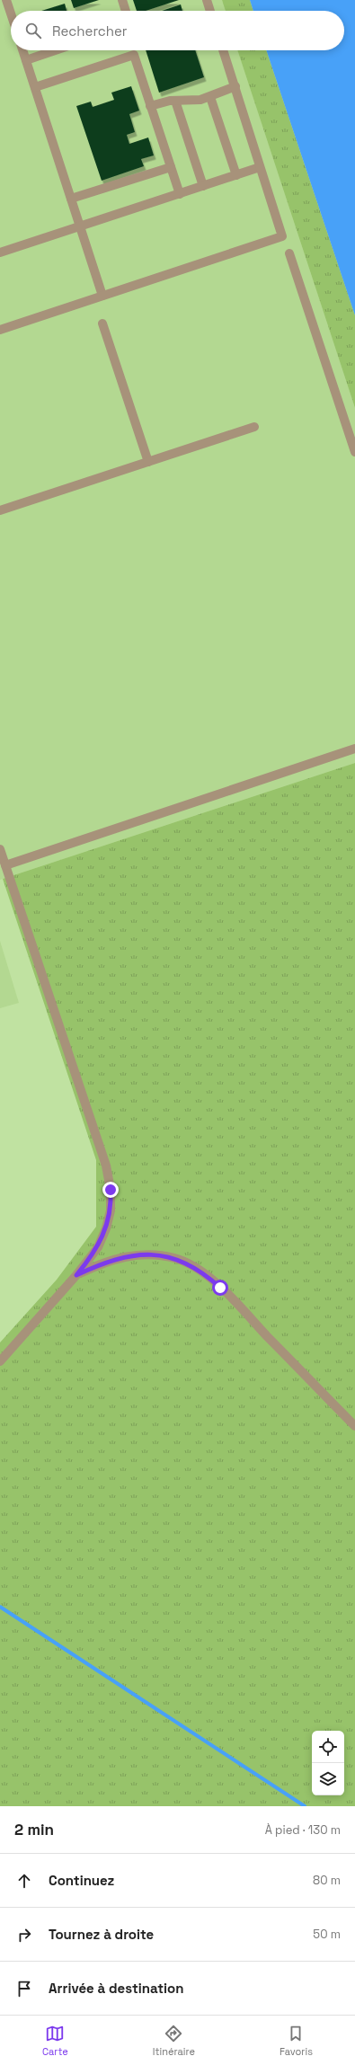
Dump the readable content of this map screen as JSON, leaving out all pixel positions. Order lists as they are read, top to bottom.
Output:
{
  "page": {
    "search": "Rechercher",
    "heading": ["2 min", "À pied · 130 m"],
    "list": [
      ["Continuez", "80 m"],
      ["Tournez à droite", "50 m"],
      "Arrivée à destination"
    ],
    "nav": ["Carte", "Itinéraire", "Favoris"]
  }
}
